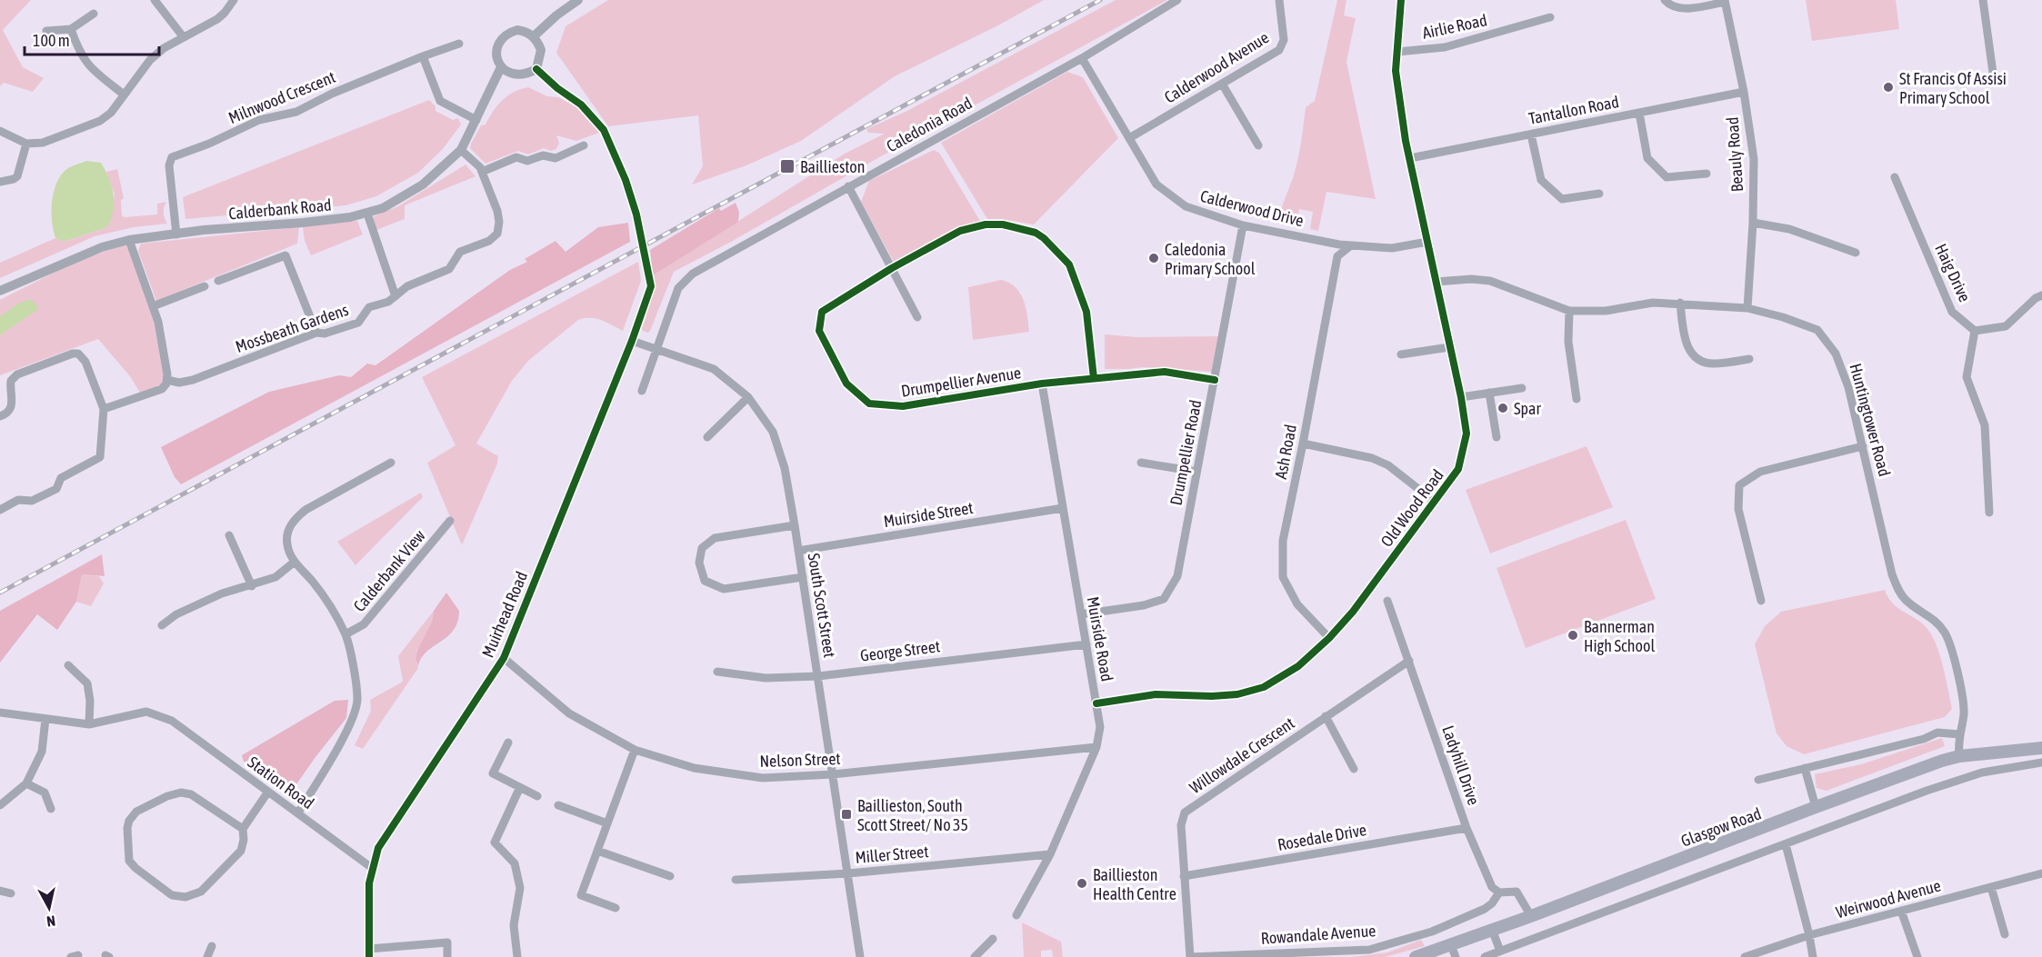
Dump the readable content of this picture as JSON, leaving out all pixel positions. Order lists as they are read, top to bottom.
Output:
{
  "streets": {
    "main road": ["Glasgow Road"],
    "street": [
      "Airlie Road",
      "Calderwood Avenue",
      "Milnwood Crescent",
      "Tantallon Road",
      "Caledonia Road",
      "Beauly Road",
      "Calderwood Drive",
      "Calderbank Road",
      "Haig Drive",
      "Mossbeath Gardens",
      "Drumpellier Avenue",
      "Huntingtower Road",
      "Ash Road",
      "Drumpellier Road",
      "Old Wood Road",
      "Muirside Street",
      "Calderbank View",
      "South Scott Street",
      "Muirhead Road",
      "Muirside Road",
      "George Street",
      "Willowdale Crescent",
      "Nelson Street",
      "Ladyhill Drive",
      "Station Road",
      "Rosedale Drive",
      "Miller Street",
      "Weirwood Avenue",
      "Rowandale Avenue"
    ]
  },
  "crossings": [
    ["Airlie Road", "Old Wood Road"],
    ["Calderwood Avenue", "Calderwood Drive"],
    ["Milnwood Crescent", "Calderbank Road"],
    ["Tantallon Road", "Beauly Road"],
    ["Tantallon Road", "Old Wood Road"],
    ["Caledonia Road", "Calderwood Drive"],
    ["Caledonia Road", "South Scott Street"],
    ["Beauly Road", "Huntingtower Road"],
    ["Calderwood Drive", "Drumpellier Road"],
    ["Calderwood Drive", "Old Wood Road"],
    ["Calderbank Road", "Mossbeath Gardens"],
    ["Calderbank Road", "Muirhead Road"],
    ["Drumpellier Avenue", "Drumpellier Road"],
    ["Drumpellier Avenue", "Muirside Road"],
    ["Huntingtower Road", "Old Wood Road"],
    ["Huntingtower Road", "Glasgow Road"],
    ["Ash Road", "Old Wood Road"],
    ["Drumpellier Road", "Muirside Road"],
    ["Old Wood Road", "Muirside Road"],
    ["Muirside Street", "South Scott Street"],
    ["Muirside Street", "Muirside Road"],
    ["South Scott Street", "Muirhead Road"],
    ["South Scott Street", "George Street"],
    ["South Scott Street", "Nelson Street"],
    ["South Scott Street", "Miller Street"],
    ["Muirhead Road", "Nelson Street"],
    ["Muirhead Road", "Station Road"],
    ["Muirside Road", "George Street"],
    ["Muirside Road", "Nelson Street"],
    ["Muirside Road", "Miller Street"],
    ["Willowdale Crescent", "Ladyhill Drive"],
    ["Willowdale Crescent", "Rosedale Drive"],
    ["Willowdale Crescent", "Rowandale Avenue"],
    ["Ladyhill Drive", "Rosedale Drive"],
    ["Ladyhill Drive", "Rowandale Avenue"]
  ],
  "places": {
    "other": [
      "St Francis Of Assisi Primary School",
      "Caledonia Primary School",
      "Spar",
      "Bannerman High School",
      "Baillieston Health Centre"
    ],
    "transit": ["Baillieston", "Baillieston, South Scott Street/ No 35"]
  },
  "scale_bar": "100 m",
  "north": "bottom"
}
